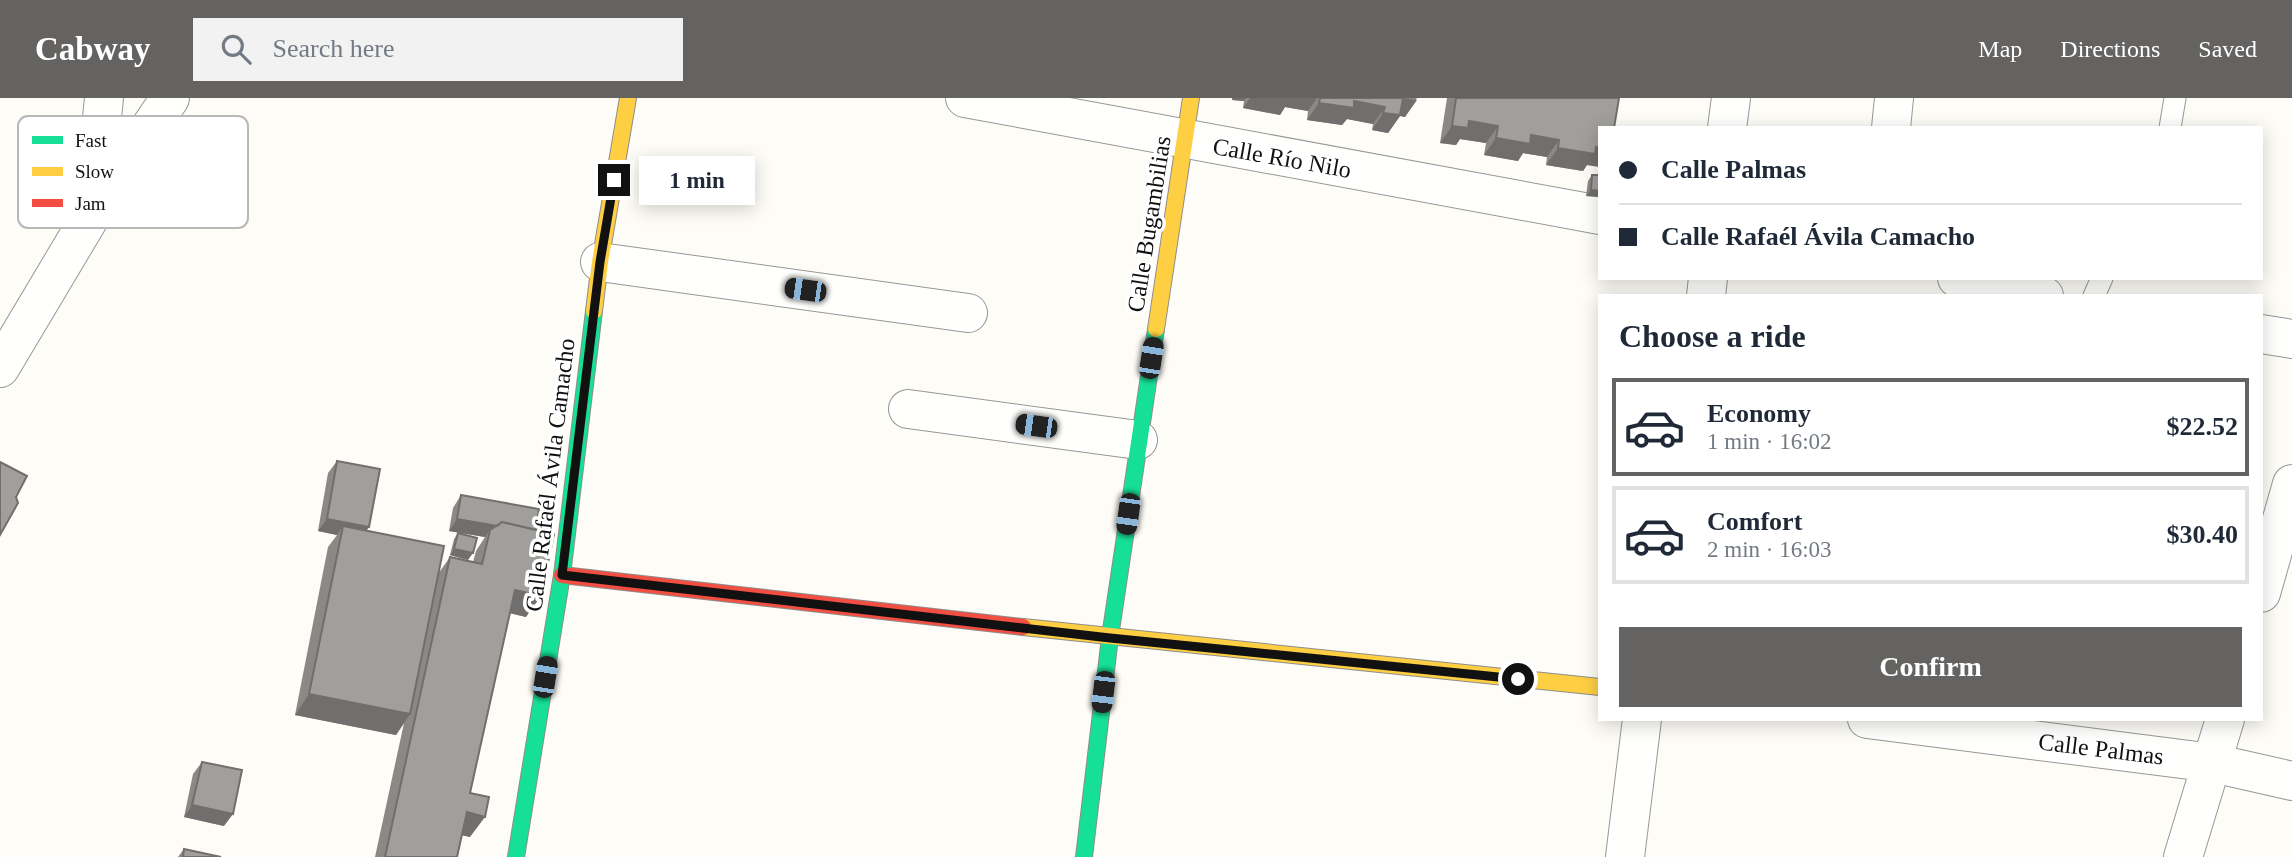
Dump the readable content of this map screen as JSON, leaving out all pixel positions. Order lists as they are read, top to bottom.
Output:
{
  "streets": {
    "street": [
      "Calle Río Nilo",
      "Calle Bugambilias",
      "Calle Rafaél Ávila Camacho",
      "Calle Palmas"
    ]
  },
  "crossings": [
    ["Calle Río Nilo", "Calle Bugambilias"]
  ],
  "legend": ["Fast", "Slow", "Jam"],
  "page": {
    "header": "Cabway",
    "search": "Search here",
    "nav": ["Map", "Directions", "Saved"],
    "banner": ["Calle Palmas", "Calle Rafaél Ávila Camacho"],
    "bubble": "1 min",
    "heading": "Choose a ride",
    "list": [
      {
        "name": "Economy",
        "note": "1 min · 16:02",
        "value": "$22.52"
      },
      {
        "name": "Comfort",
        "note": "2 min · 16:03",
        "value": "$30.40"
      }
    ],
    "buttons": "Confirm"
  }
}
